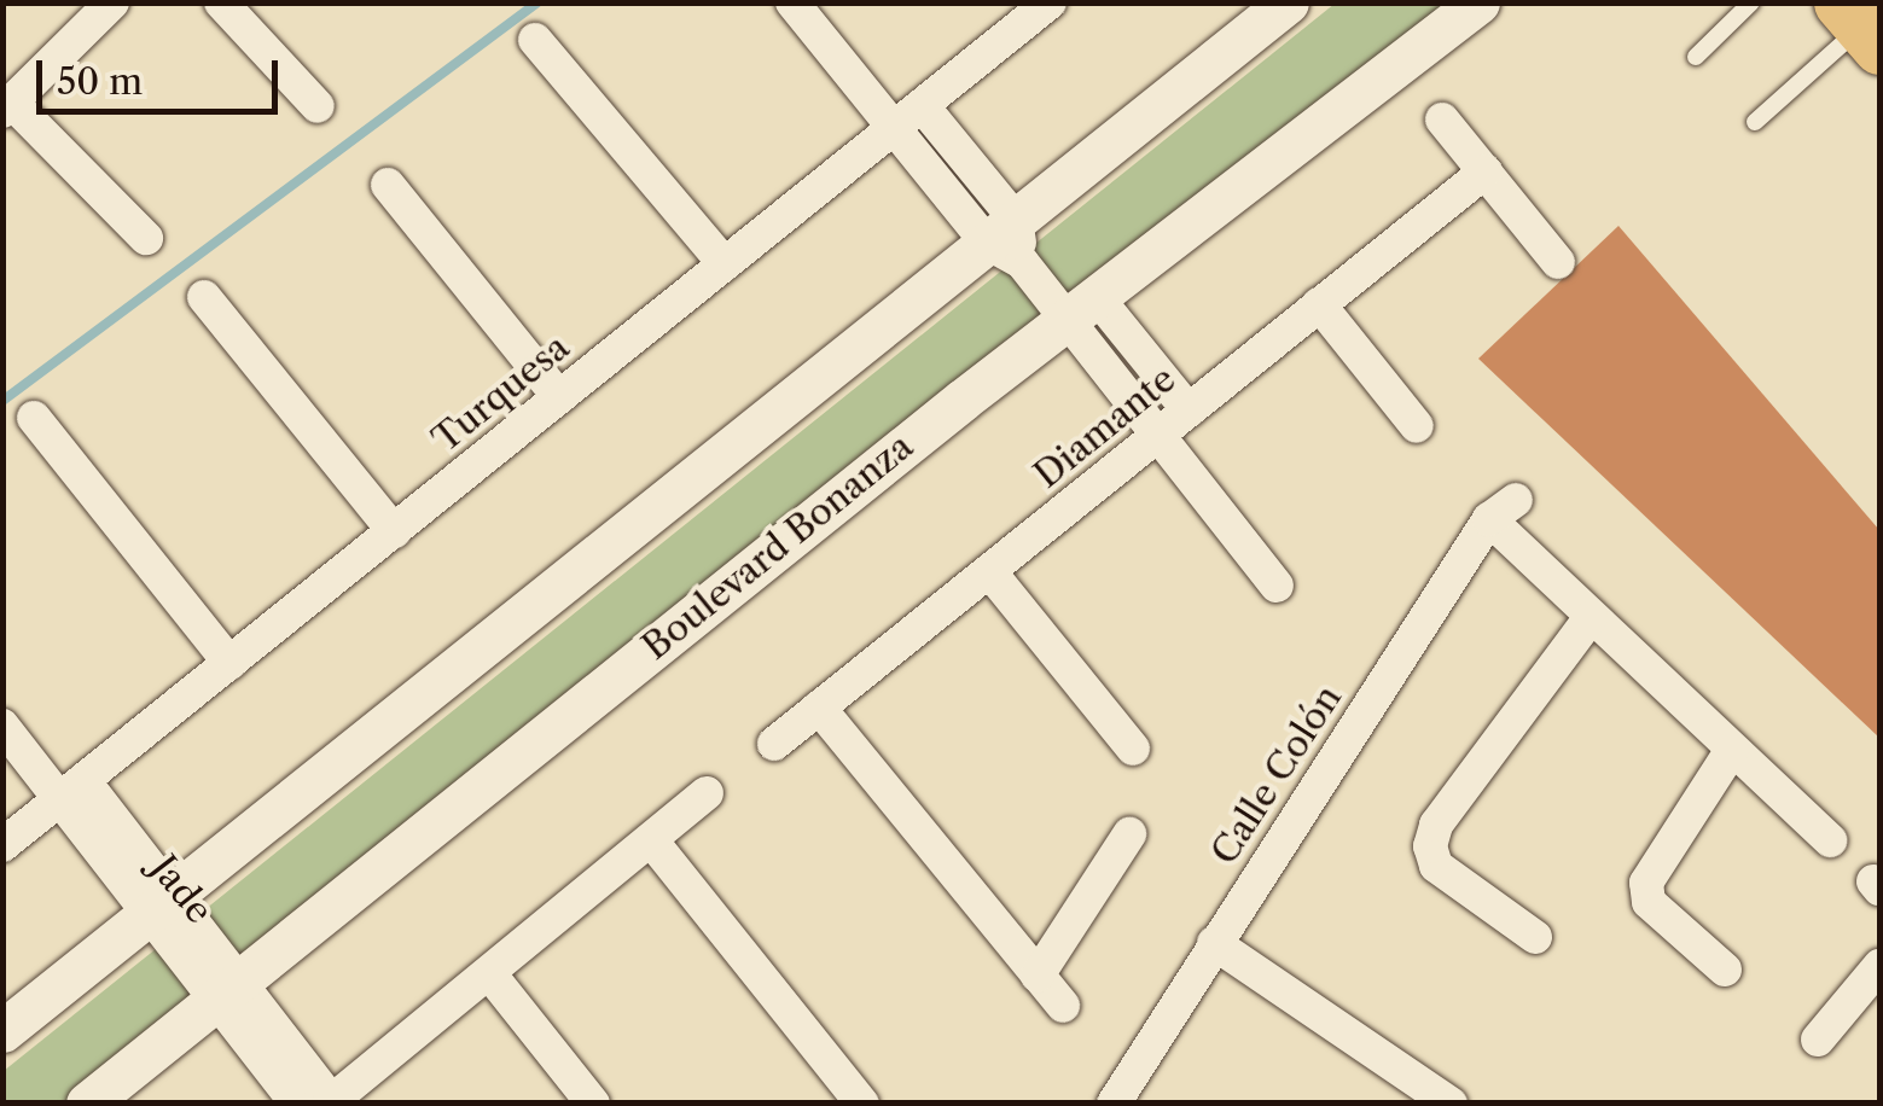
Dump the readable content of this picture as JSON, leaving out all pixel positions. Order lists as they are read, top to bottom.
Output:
{
  "streets": {
    "street": [
      "Turquesa",
      "Diamante",
      "Boulevard Bonanza",
      "Calle Colón",
      "Jade"
    ]
  },
  "crossings": [
    ["Turquesa", "Jade"],
    ["Boulevard Bonanza", "Jade"]
  ],
  "scale_bar": "50 m"
}
